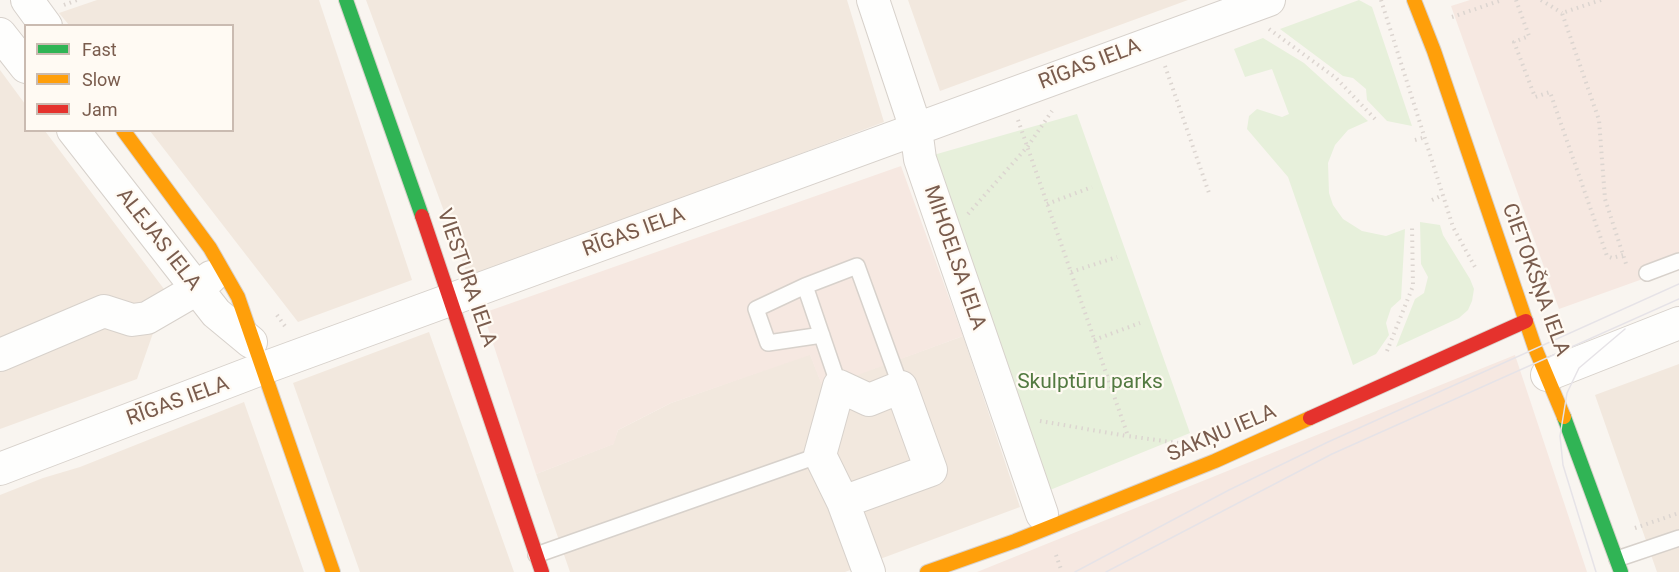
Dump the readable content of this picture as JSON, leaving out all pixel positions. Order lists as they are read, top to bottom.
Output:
{
  "streets": {
    "street": [
      "RĪGAS IELA",
      "ALEJAS IELA",
      "MIHOELSA IELA",
      "VIESTURA IELA",
      "CIETOKŠŅA IELA",
      "SAKŅU IELA"
    ]
  },
  "crossings": [
    ["RĪGAS IELA", "ALEJAS IELA"],
    ["RĪGAS IELA", "MIHOELSA IELA"],
    ["RĪGAS IELA", "VIESTURA IELA"],
    ["CIETOKŠŅA IELA", "SAKŅU IELA"]
  ],
  "parks": ["Skulptūru parks"],
  "legend": ["Fast", "Slow", "Jam"]
}
